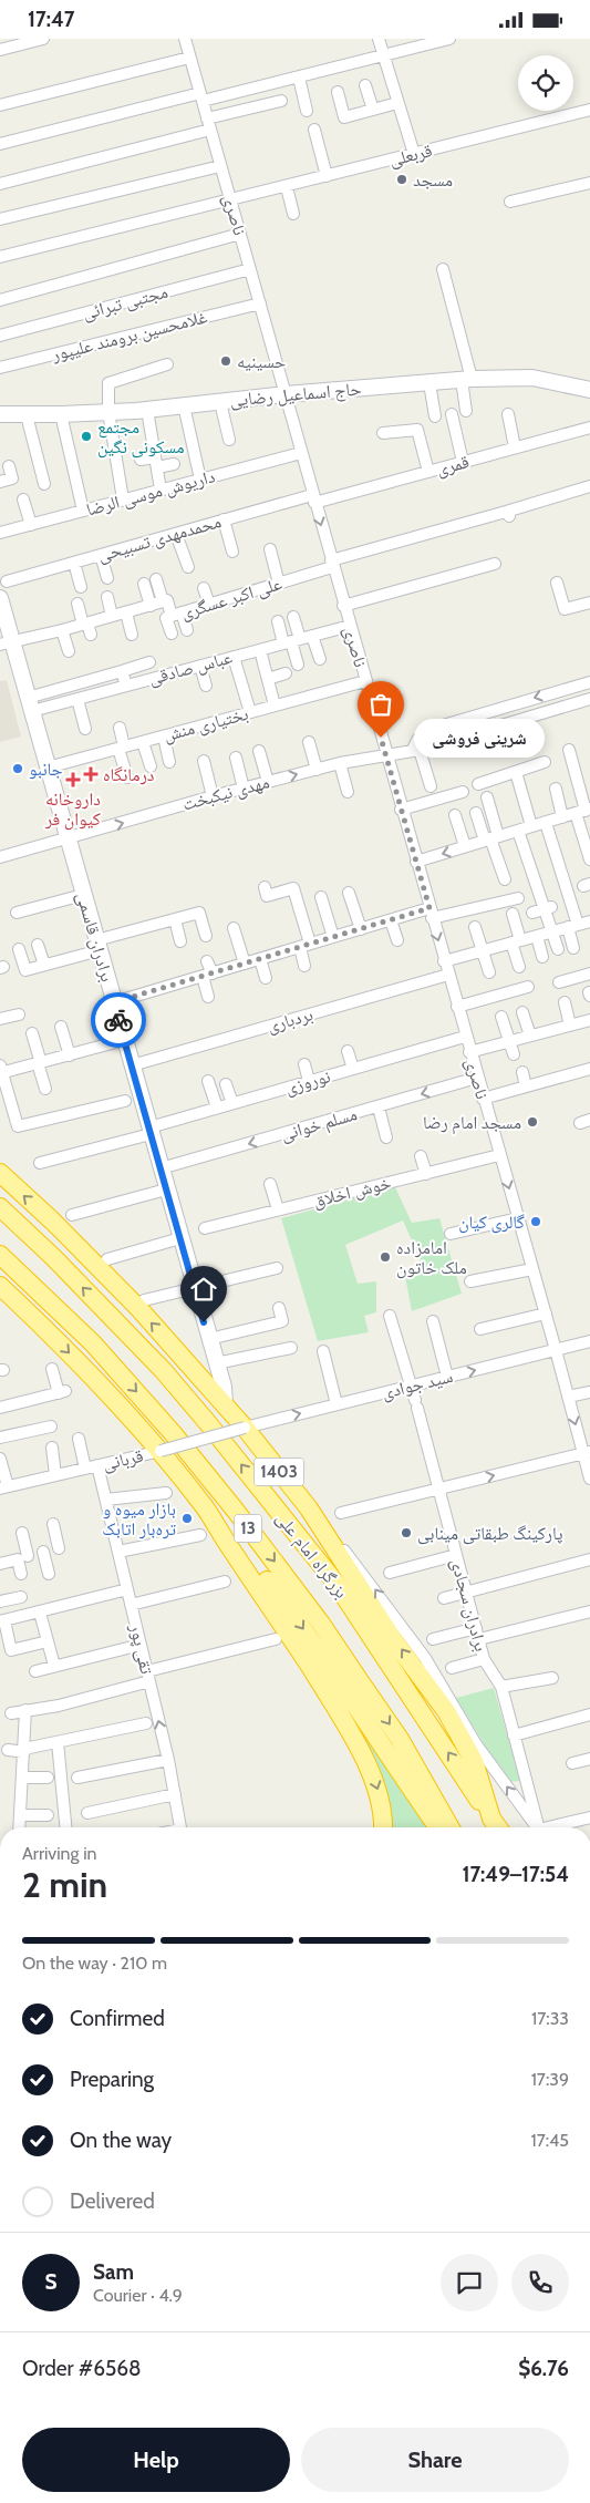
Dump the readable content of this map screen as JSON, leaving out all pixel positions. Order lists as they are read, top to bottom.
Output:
{
  "streets": {
    "highway": ["1403", "13", "بزرگراه امام علی"],
    "main road": ["حاج اسماعیل رضایی", "برادران قاسمی"],
    "street": [
      "قربعلی",
      "ناصری",
      "مجتبی تبرائی",
      "غلامحسین برومند علیپور",
      "قمری",
      "داریوش موسی الرضا",
      "محمدمهدی تسبیحی",
      "علی اکبر عسگری",
      "عباس صادقی",
      "بختیاری منش",
      "مهدی نیکبخت",
      "بردباری",
      "نوروزی",
      "مسلم خوانی",
      "خوش اخلاق",
      "سید جوادی",
      "قربانی",
      "برادران سجادی",
      "تقی پور"
    ]
  },
  "crossings": [
    ["قربعلی", "ناصری"],
    ["ناصری", "مجتبی تبرائی"],
    ["ناصری", "غلامحسین برومند علیپور"],
    ["ناصری", "حاج اسماعیل رضایی"],
    ["ناصری", "قمری"],
    ["ناصری", "داریوش موسی الرضا"],
    ["ناصری", "محمدمهدی تسبیحی"],
    ["ناصری", "علی اکبر عسگری"],
    ["ناصری", "عباس صادقی"],
    ["ناصری", "بختیاری منش"],
    ["ناصری", "مهدی نیکبخت"],
    ["ناصری", "بردباری"],
    ["ناصری", "نوروزی"],
    ["ناصری", "مسلم خوانی"],
    ["ناصری", "خوش اخلاق"],
    ["ناصری", "سید جوادی"],
    ["قمری", "محمدمهدی تسبیحی"],
    ["علی اکبر عسگری", "برادران قاسمی"],
    ["عباس صادقی", "برادران قاسمی"],
    ["بختیاری منش", "برادران قاسمی"],
    ["مهدی نیکبخت", "برادران قاسمی"],
    ["برادران قاسمی", "بردباری"],
    ["برادران قاسمی", "نوروزی"],
    ["برادران قاسمی", "مسلم خوانی"],
    ["برادران قاسمی", "1403"],
    ["سید جوادی", "قربانی"],
    ["سید جوادی", "1403"],
    ["سید جوادی", "برادران سجادی"],
    ["قربانی", "1403"],
    ["قربانی", "تقی پور"],
    ["1403", "بزرگراه امام علی"]
  ],
  "one_way": ["مسلم خوانی"],
  "places": {
    "other": [
      "مسجد",
      "حسینیه",
      "مجتمع مسکونی نگین",
      "شرینی فروشی",
      "جانبو",
      "مسجد امام رضا",
      "گالری کیان",
      "امامزاده ملک خاتون",
      "بازار میوه و تره‌بار اتابک",
      "پارکینگ طبقاتی مینابی"
    ],
    "health": ["درمانگاه", "داروخانه کیوان فر"]
  },
  "page": {
    "status": "17:47",
    "bubble": "شرینی فروشی",
    "heading": ["2 min", "Arriving in", "17:49–17:54"],
    "panel": [
      "Sam",
      "Courier · 4.9",
      "Order #6568",
      "$6.76"
    ],
    "bar": "On the way · 210 m",
    "list": [
      ["Confirmed", "17:33"],
      ["Preparing", "17:39"],
      ["On the way", "17:45"],
      "Delivered"
    ],
    "round": "S",
    "buttons": ["Help", "Share"]
  }
}
